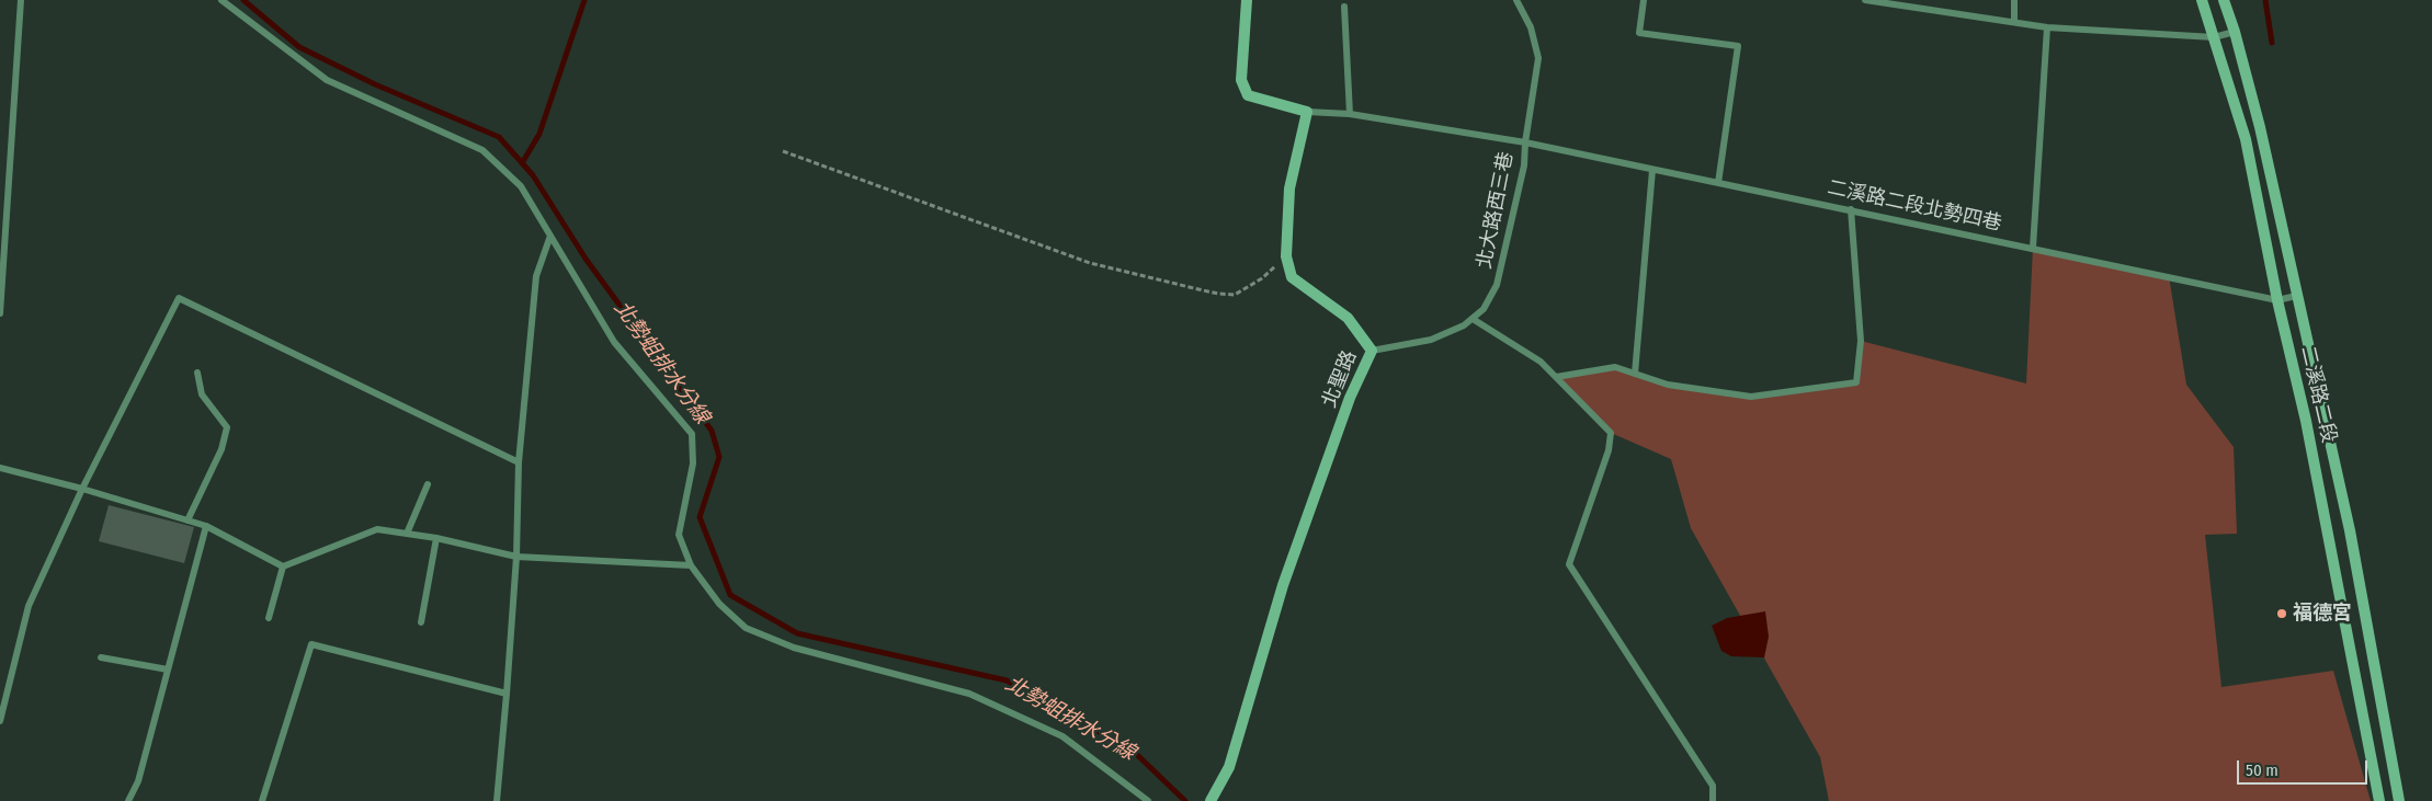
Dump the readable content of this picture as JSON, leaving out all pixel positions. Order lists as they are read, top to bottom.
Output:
{
  "streets": {
    "main road": ["北聖路", "二溪路二段"],
    "lane": ["二溪路二段北勢四巷", "北大路西三巷"]
  },
  "crossings": [
    ["二溪路二段北勢四巷", "北大路西三巷"],
    ["二溪路二段北勢四巷", "北聖路"],
    ["二溪路二段北勢四巷", "二溪路二段"],
    ["北大路西三巷", "北聖路"]
  ],
  "water": ["北勢蛆排水分線"],
  "places": ["福德宮"],
  "scale_bar": "50 m"
}
